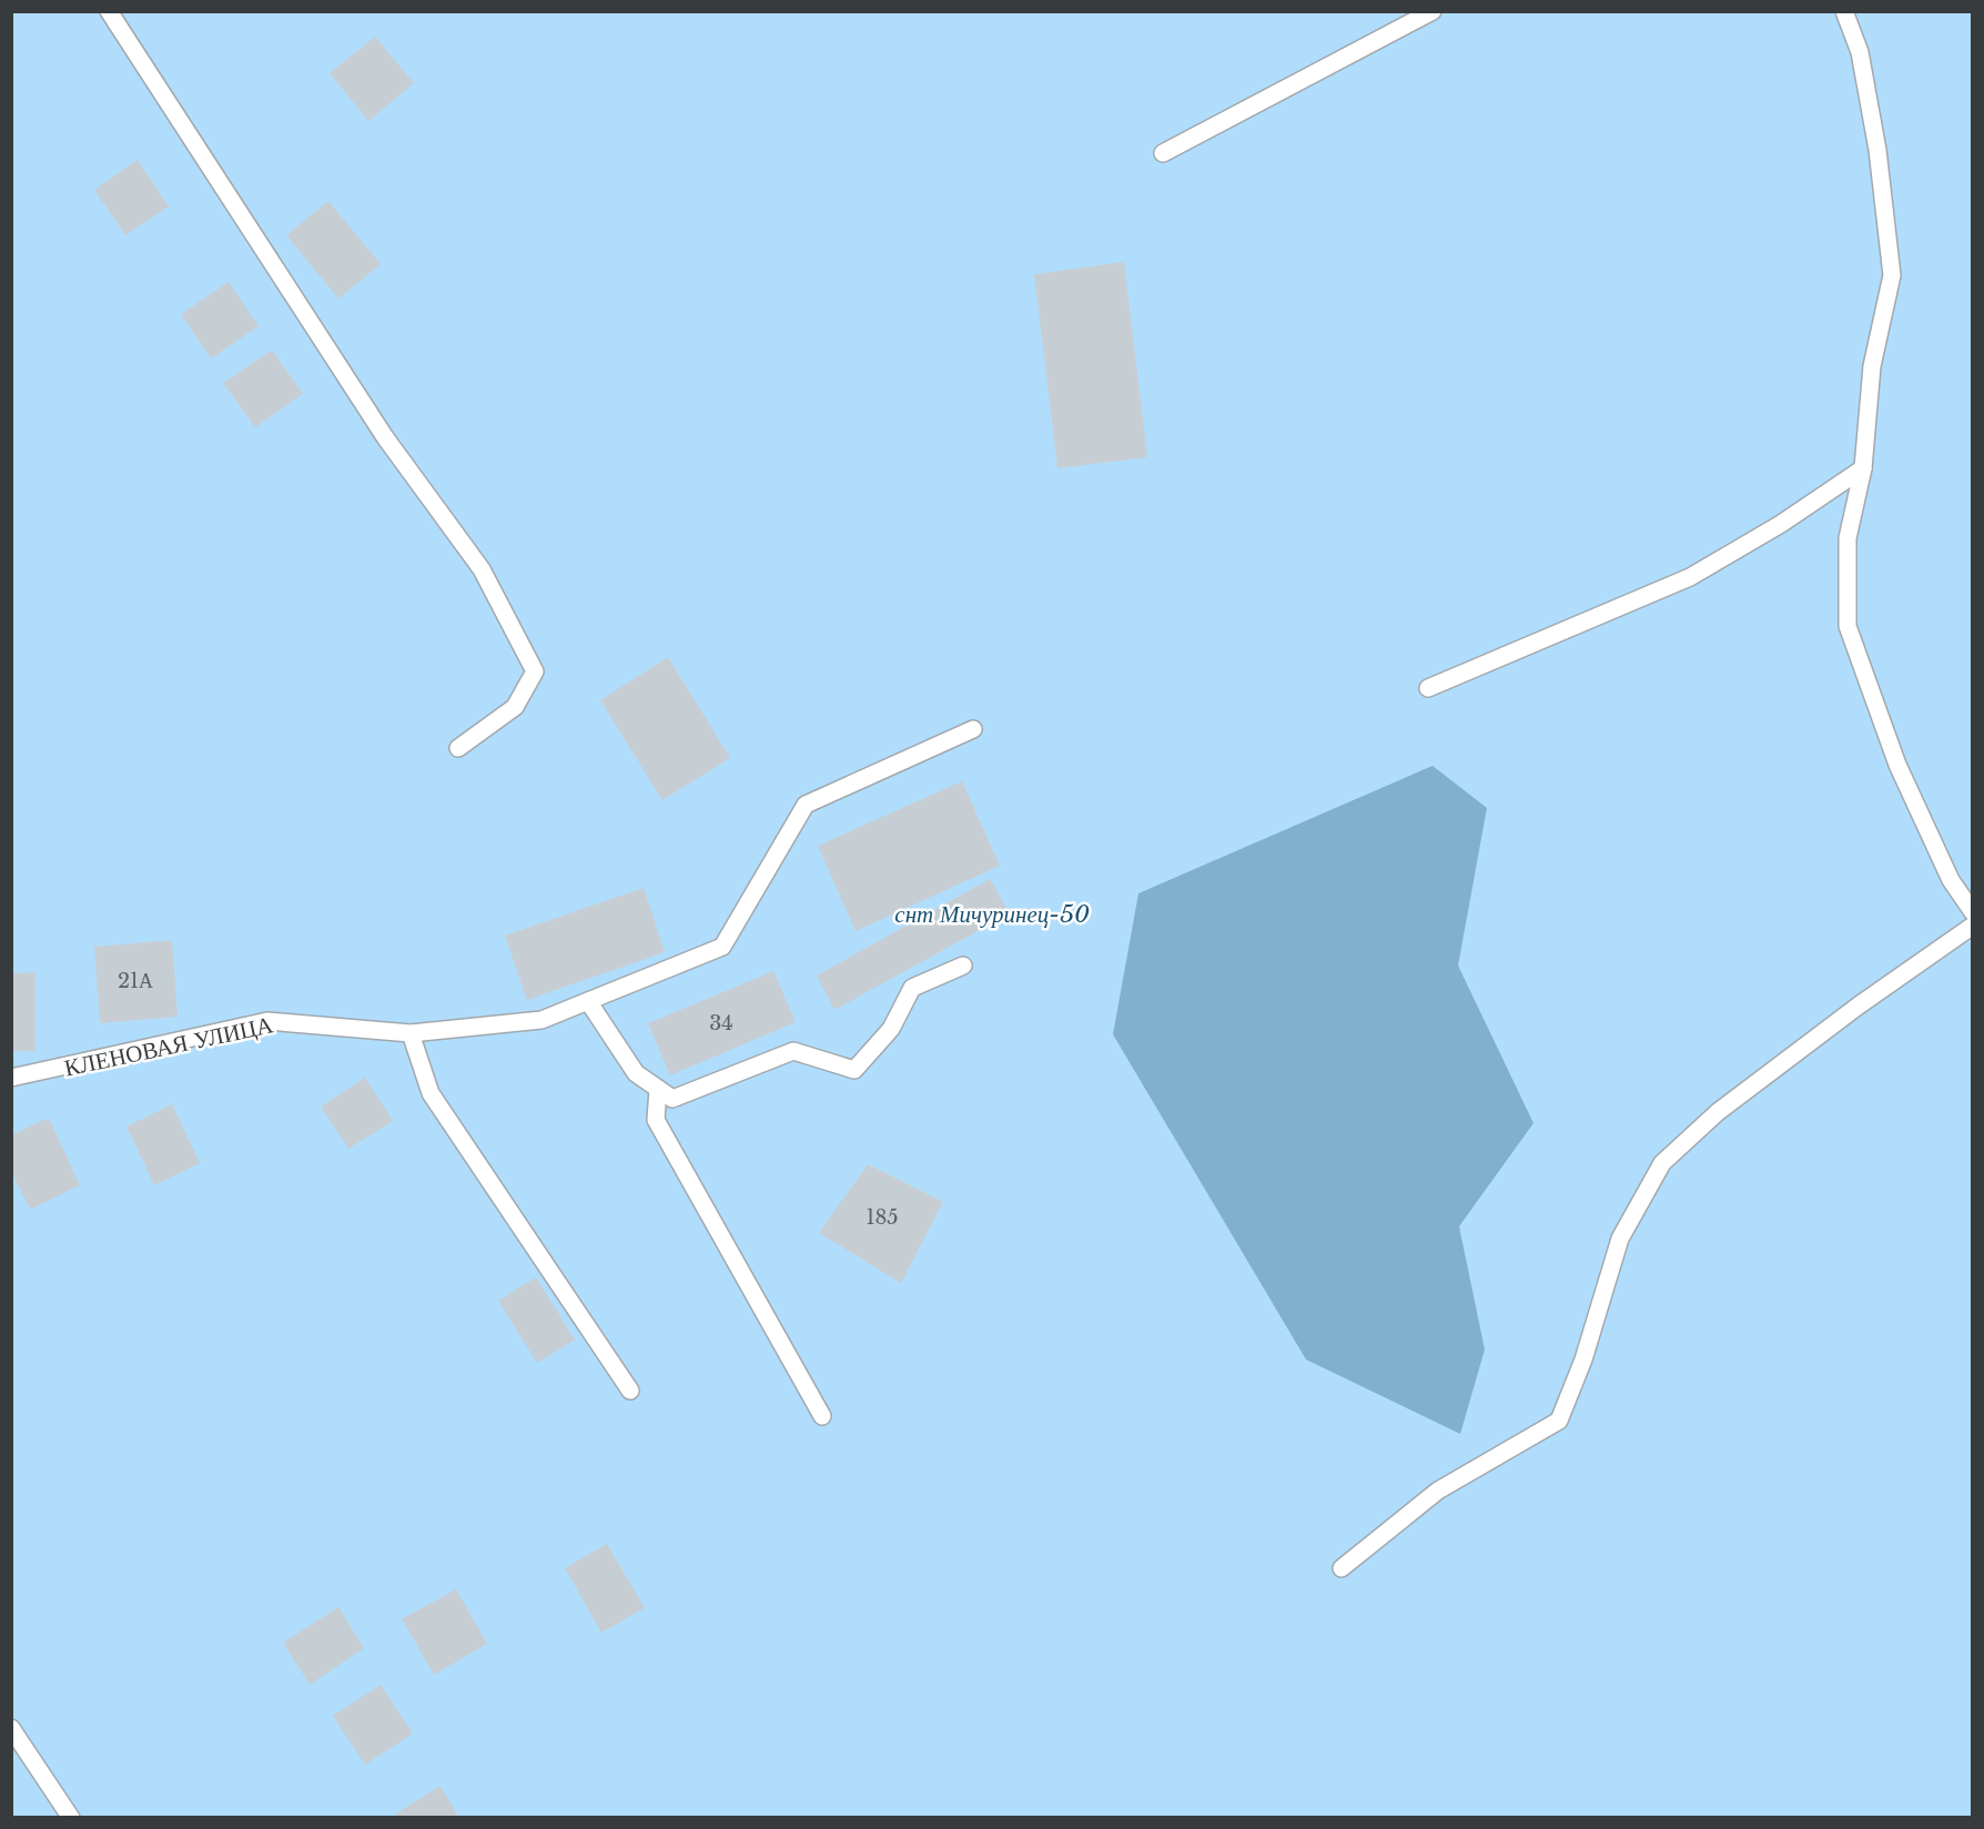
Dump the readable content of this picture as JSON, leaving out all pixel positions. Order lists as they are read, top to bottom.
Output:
{
  "streets": {
    "lane": ["КЛЕНОВАЯ УЛИЦА"]
  },
  "parks": ["снт Мичуринец-50"],
  "house_numbers": ["21А", "34", "185"]
}
